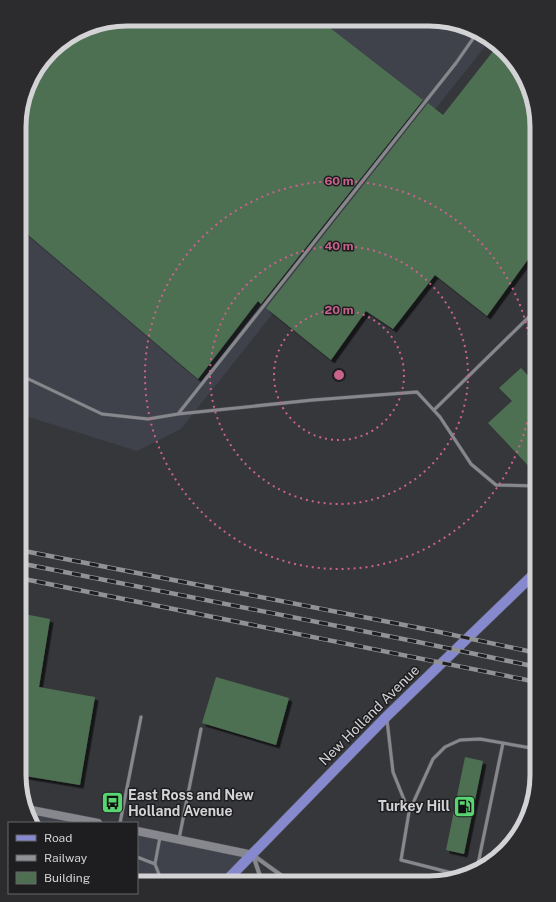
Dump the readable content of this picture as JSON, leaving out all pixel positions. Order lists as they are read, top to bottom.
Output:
{
  "streets": {
    "main road": ["New Holland Avenue"]
  },
  "places": {
    "bus stop": ["East Ross and New Holland Avenue"],
    "fuel station": ["Turkey Hill"]
  },
  "legend": ["Road", "Railway", "Building"],
  "rings": ["60 m", "40 m", "20 m"]
}
